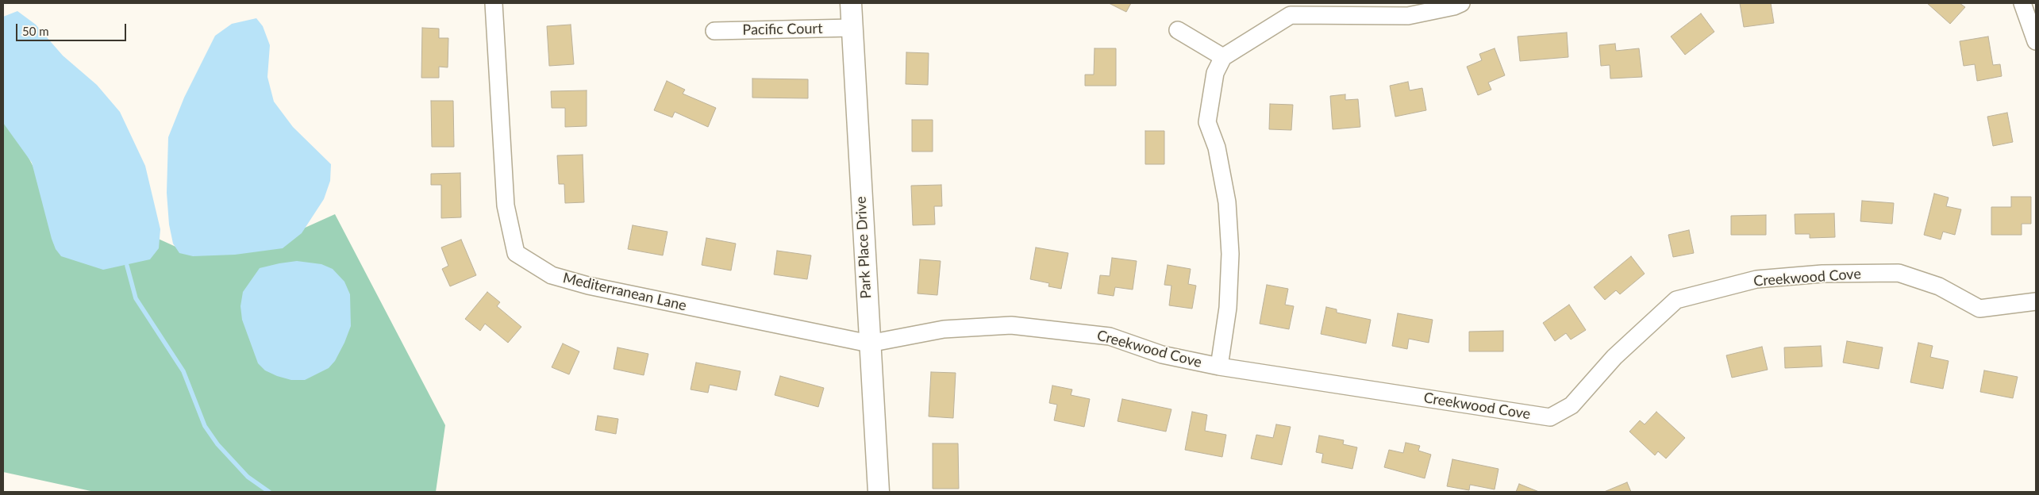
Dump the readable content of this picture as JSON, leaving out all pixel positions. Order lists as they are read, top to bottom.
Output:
{
  "streets": {
    "street": [
      "Pacific Court",
      "Park Place Drive",
      "Creekwood Cove",
      "Mediterranean Lane"
    ]
  },
  "crossings": [
    ["Pacific Court", "Park Place Drive"],
    ["Park Place Drive", "Creekwood Cove"],
    ["Park Place Drive", "Mediterranean Lane"],
    ["Creekwood Cove", "Mediterranean Lane"]
  ],
  "scale_bar": "50 m"
}
